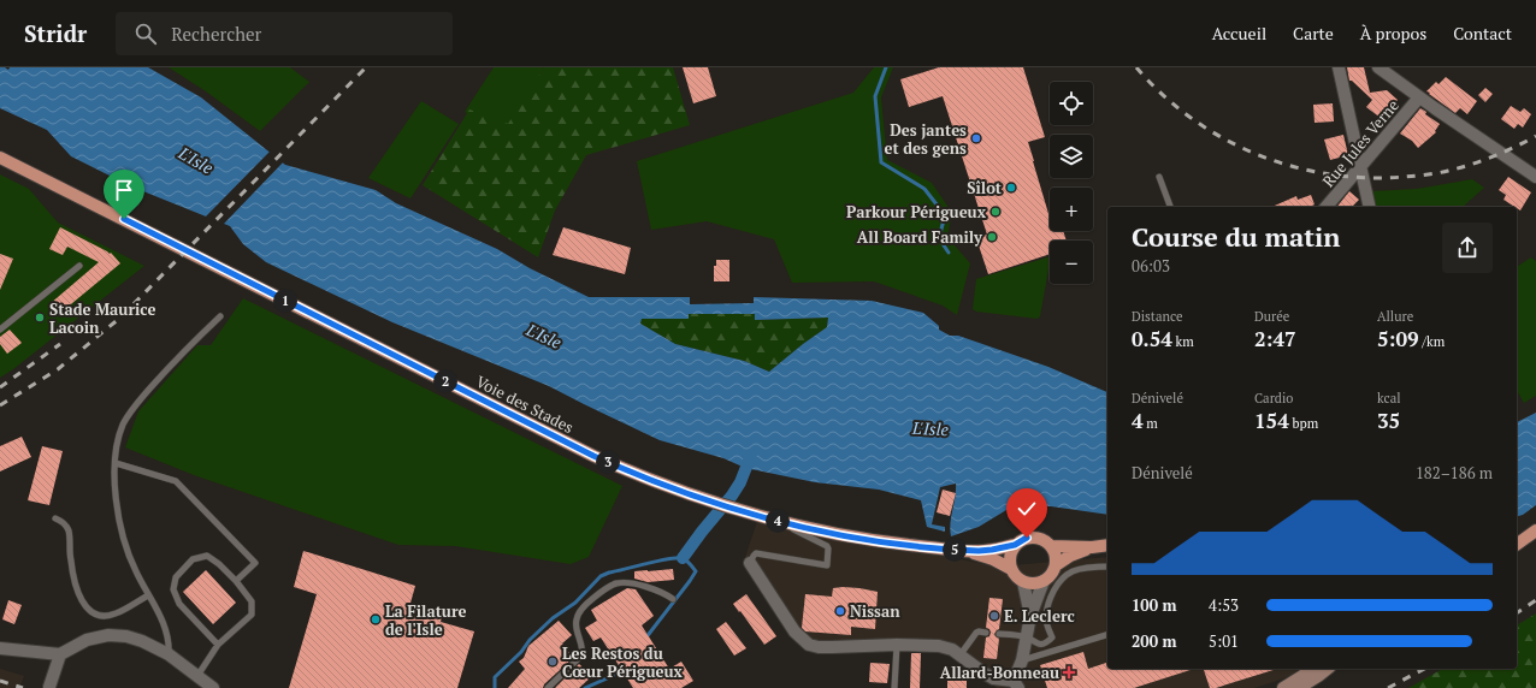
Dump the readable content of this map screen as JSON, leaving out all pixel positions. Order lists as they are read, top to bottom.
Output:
{
  "streets": {
    "main road": ["Voie des Stades"],
    "street": ["Rue Jules Verne"]
  },
  "water": ["L'Isle"],
  "places": {
    "other": [
      "Des jantes et des gens",
      "Sîlot",
      "Parkour Périgueux",
      "All Board Family",
      "Stade Maurice Lacoin",
      "Nissan",
      "E. Leclerc",
      "La Filature de l'Isle",
      "Les Restos du Cœur Périgueux"
    ],
    "health": ["Allard-Bonneau"]
  },
  "page": {
    "header": "Stridr",
    "search": "Rechercher",
    "nav": [
      "Accueil",
      "Carte",
      "À propos",
      "Contact"
    ],
    "map_buttons": ["+", "−"],
    "heading": ["Course du matin", "06:03"],
    "pins": [
      "1",
      "2",
      "3",
      "4",
      "5"
    ],
    "stats": [
      ["Distance", "0.54 km"],
      ["Durée", "2:47"],
      ["Allure", "5:09 /km"],
      ["Dénivelé", "4 m"],
      ["Cardio", "154 bpm"],
      ["kcal", "35"]
    ],
    "chart": ["Dénivelé", "182–186 m"],
    "list": [
      {
        "name": "100 m",
        "note": "4:53"
      },
      {
        "name": "200 m",
        "note": "5:01"
      }
    ]
  }
}
